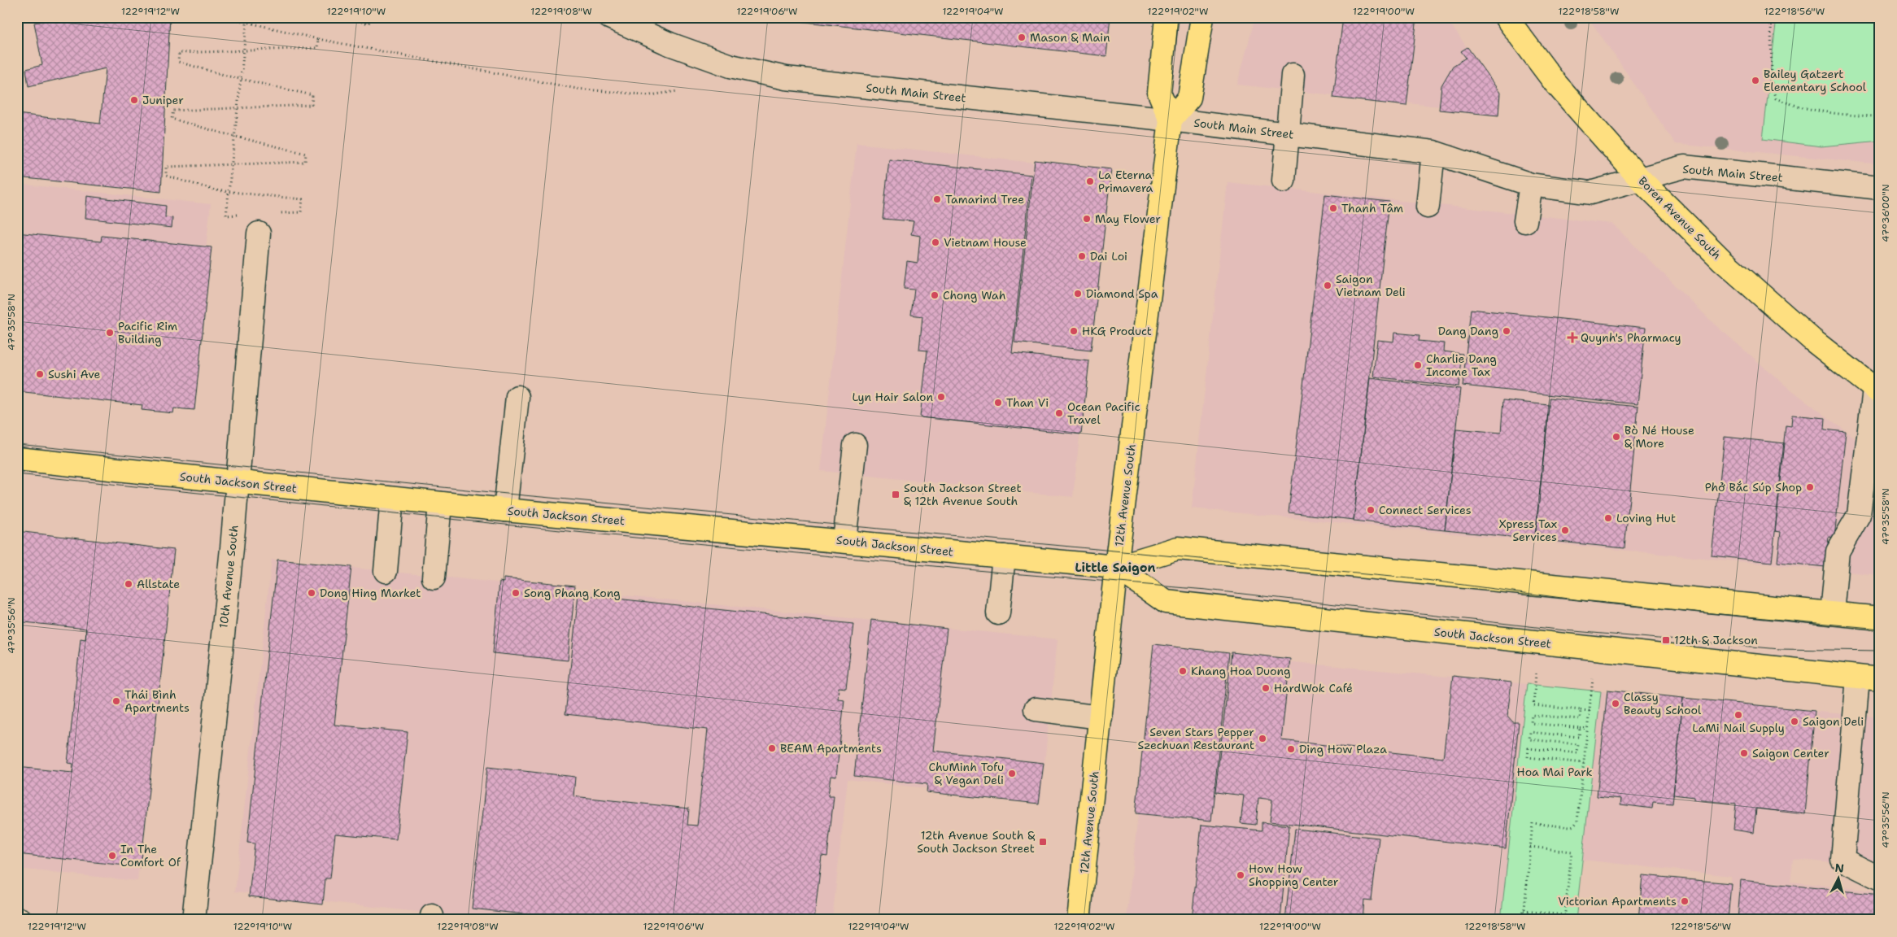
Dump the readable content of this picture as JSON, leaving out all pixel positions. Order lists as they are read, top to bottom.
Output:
{
  "streets": {
    "main road": ["Boren Avenue South", "South Jackson Street", "12th Avenue South"],
    "street": ["South Main Street", "10th Avenue South"]
  },
  "crossings": [
    ["South Main Street", "Boren Avenue South"],
    ["South Main Street", "12th Avenue South"],
    ["South Jackson Street", "12th Avenue South"],
    ["South Jackson Street", "10th Avenue South"]
  ],
  "districts": ["Little Saigon"],
  "parks": ["Hoa Mai Park"],
  "places": {
    "other": [
      "Mason & Main",
      "Bailey Gatzert Elementary School",
      "Juniper",
      "La Eterna Primavera",
      "Tamarind Tree",
      "Thanh Tâm",
      "May Flower",
      "Vietnam House",
      "Dai Loi",
      "Saigon Vietnam Deli",
      "Diamond Spa",
      "Chong Wah",
      "HKG Product",
      "Dang Dang",
      "Pacific Rim Building",
      "Charlie Dang Income Tax",
      "Sushi Ave",
      "Lyn Hair Salon",
      "Than Vi",
      "Ocean Pacific Travel",
      "Bò Né House & More",
      "Phở Bắc Súp Shop",
      "Connect Services",
      "Loving Hut",
      "Xpress Tax Services",
      "Allstate",
      "Dong Hing Market",
      "Song Phang Kong",
      "Khang Hoa Duong",
      "HardWok Café",
      "Thái Bình Apartments",
      "Classy Beauty School",
      "LaMi Nail Supply",
      "Saigon Deli",
      "Seven Stars Pepper Szechuan Restaurant",
      "BEAM Apartments",
      "Ding How Plaza",
      "Saigon Center",
      "ChuMinh Tofu & Vegan Deli",
      "In The Comfort Of",
      "How How Shopping Center",
      "Victorian Apartments"
    ],
    "health": ["Quynh's Pharmacy"],
    "transit": ["South Jackson Street & 12th Avenue South", "12th & Jackson", "12th Avenue South & South Jackson Street"]
  },
  "north": "top",
  "coordinates": [
    "122°19'12\"W",
    "122°19'10\"W",
    "122°19'08\"W",
    "122°19'06\"W",
    "122°19'04\"W",
    "122°19'02\"W",
    "122°19'00\"W",
    "122°18'58\"W",
    "122°18'56\"W",
    "47°36'00\"N",
    "47°35'58\"N",
    "47°35'56\"N"
  ]
}
